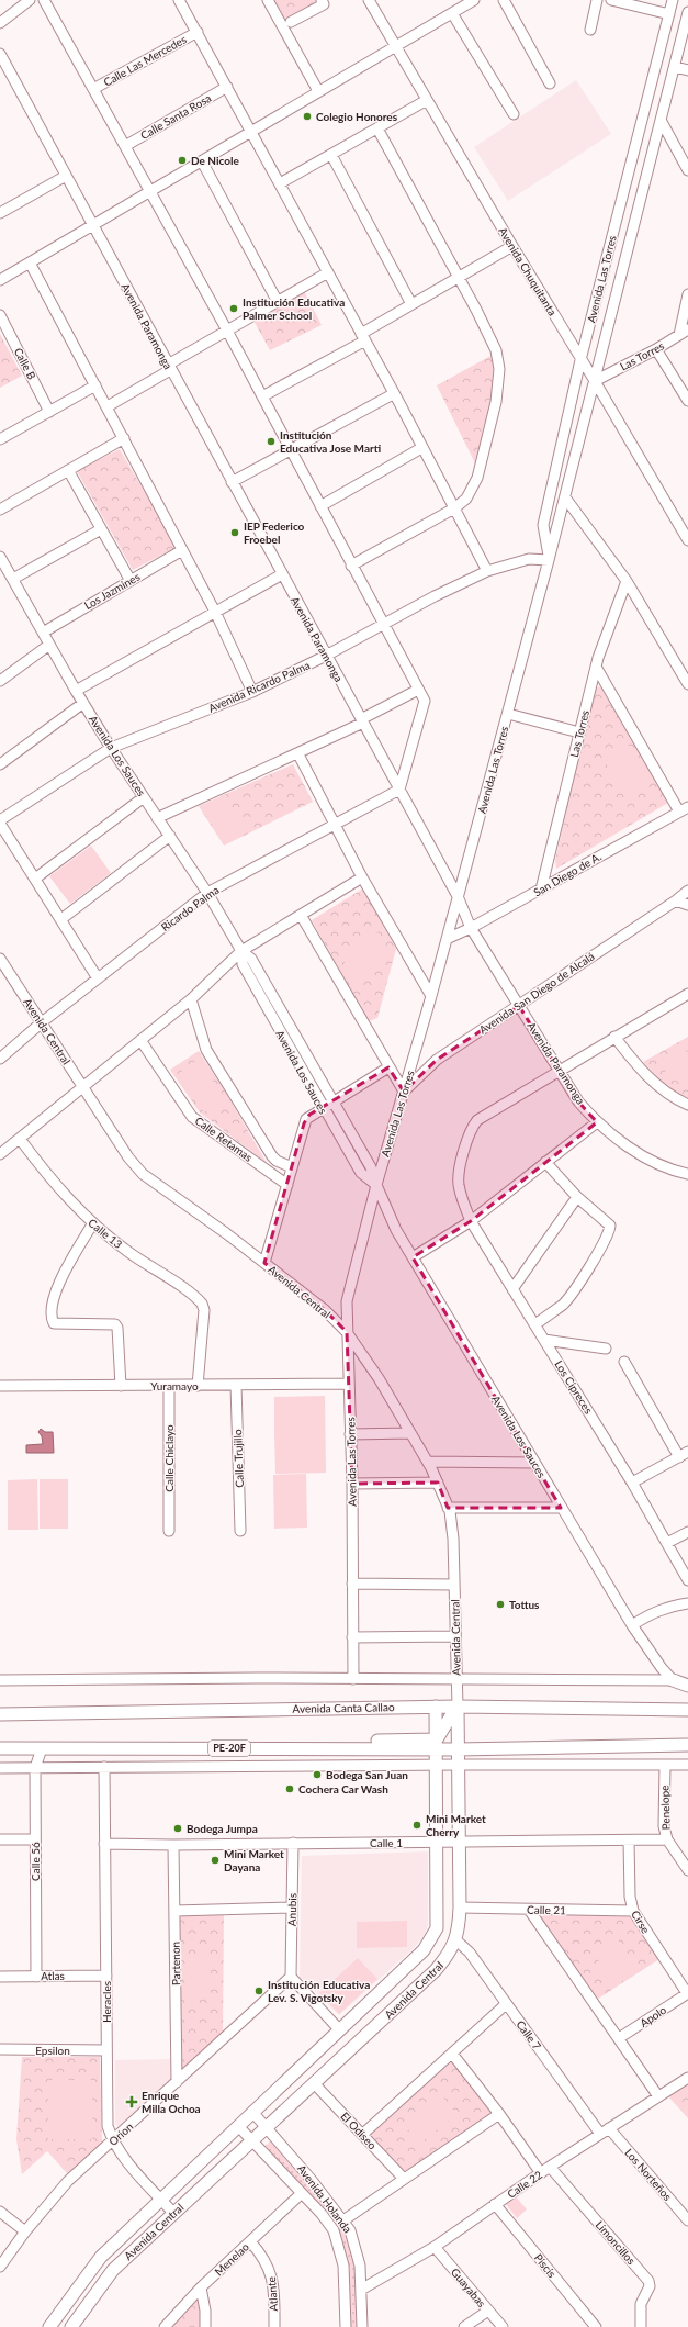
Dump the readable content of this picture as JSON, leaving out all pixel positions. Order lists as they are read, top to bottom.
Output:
{
  "streets": {
    "main road": ["Avenida Central", "Avenida Canta Callao", "PE-20F"],
    "street": [
      "Calle Las Mercedes",
      "Calle Santa Rosa",
      "Avenida Chuquitanta",
      "Avenida Las Torres",
      "Avenida Paramonga",
      "Las Torres",
      "Calle B",
      "Los Jazmines",
      "Avenida Ricardo Palma",
      "Avenida Los Sauces",
      "San Diego de A.",
      "Ricardo Palma",
      "Avenida San Diego de Alcalá",
      "Calle Retamas",
      "Calle 13",
      "Yuramayo",
      "Los Cipreces",
      "Calle Chiclayo",
      "Calle Trujillo",
      "Penelope",
      "Calle 1",
      "Calle 56",
      "Anubis",
      "Calle 21",
      "Cirse",
      "Partenon",
      "Atlas",
      "Heracles",
      "Apolo",
      "Calle 7",
      "Epsilon",
      "El Odiseo",
      "Orion",
      "Los Norteños",
      "Calle 22",
      "Avenida Holanda",
      "Limoncillos",
      "Menelao",
      "Piscis",
      "Guayabas",
      "Atlante"
    ]
  },
  "crossings": [
    ["Avenida Chuquitanta", "Avenida Las Torres"],
    ["Avenida Chuquitanta", "Las Torres"],
    ["Avenida Las Torres", "Avenida Paramonga"],
    ["Avenida Las Torres", "Las Torres"],
    ["Avenida Las Torres", "Avenida Ricardo Palma"],
    ["Avenida Las Torres", "Avenida Los Sauces"],
    ["Avenida Las Torres", "San Diego de A."],
    ["Avenida Las Torres", "Avenida San Diego de Alcalá"],
    ["Avenida Las Torres", "Avenida Central"],
    ["Avenida Las Torres", "Yuramayo"],
    ["Avenida Paramonga", "Avenida Ricardo Palma"],
    ["Avenida Paramonga", "San Diego de A."],
    ["Avenida Paramonga", "Ricardo Palma"],
    ["Avenida Paramonga", "Avenida San Diego de Alcalá"],
    ["Avenida Paramonga", "Los Cipreces"],
    ["Las Torres", "San Diego de A."],
    ["Los Jazmines", "Avenida Los Sauces"],
    ["Avenida Ricardo Palma", "Avenida Los Sauces"],
    ["Avenida Los Sauces", "Ricardo Palma"],
    ["Ricardo Palma", "Avenida Central"],
    ["Avenida Central", "Avenida Canta Callao"],
    ["Avenida Central", "PE-20F"],
    ["Avenida Central", "Calle 1"],
    ["Avenida Central", "Calle 21"],
    ["Avenida Central", "Heracles"],
    ["Avenida Central", "Calle 7"],
    ["Avenida Central", "El Odiseo"],
    ["Avenida Central", "Avenida Holanda"],
    ["Calle 13", "Yuramayo"],
    ["Yuramayo", "Calle Chiclayo"],
    ["Yuramayo", "Calle Trujillo"],
    ["PE-20F", "Calle 56"],
    ["Penelope", "Calle 1"],
    ["Calle 1", "Anubis"],
    ["Calle 1", "Cirse"],
    ["Calle 1", "Partenon"],
    ["Calle 1", "Heracles"],
    ["Calle 56", "Atlas"],
    ["Anubis", "Orion"],
    ["Calle 21", "Cirse"],
    ["Cirse", "Apolo"],
    ["Partenon", "Orion"],
    ["Atlas", "Heracles"],
    ["Heracles", "Epsilon"],
    ["Heracles", "Orion"],
    ["Calle 7", "Los Norteños"],
    ["Calle 7", "Calle 22"],
    ["Los Norteños", "Calle 22"],
    ["Calle 22", "Avenida Holanda"],
    ["Calle 22", "Limoncillos"],
    ["Calle 22", "Piscis"],
    ["Calle 22", "Guayabas"],
    ["Avenida Holanda", "Menelao"],
    ["Menelao", "Atlante"]
  ],
  "places": {
    "other": [
      "Colegio Honores",
      "De Nicole",
      "Institución Educativa Palmer School",
      "Institución Educativa Jose Marti",
      "IEP Federico Froebel",
      "Tottus",
      "Bodega San Juan",
      "Cochera Car Wash",
      "Mini Market Cherry",
      "Bodega Jumpa",
      "Mini Market Dayana",
      "Institución Educativa Lev. S. Vigotsky"
    ],
    "health": ["Enrique Milla Ochoa"]
  }
}
